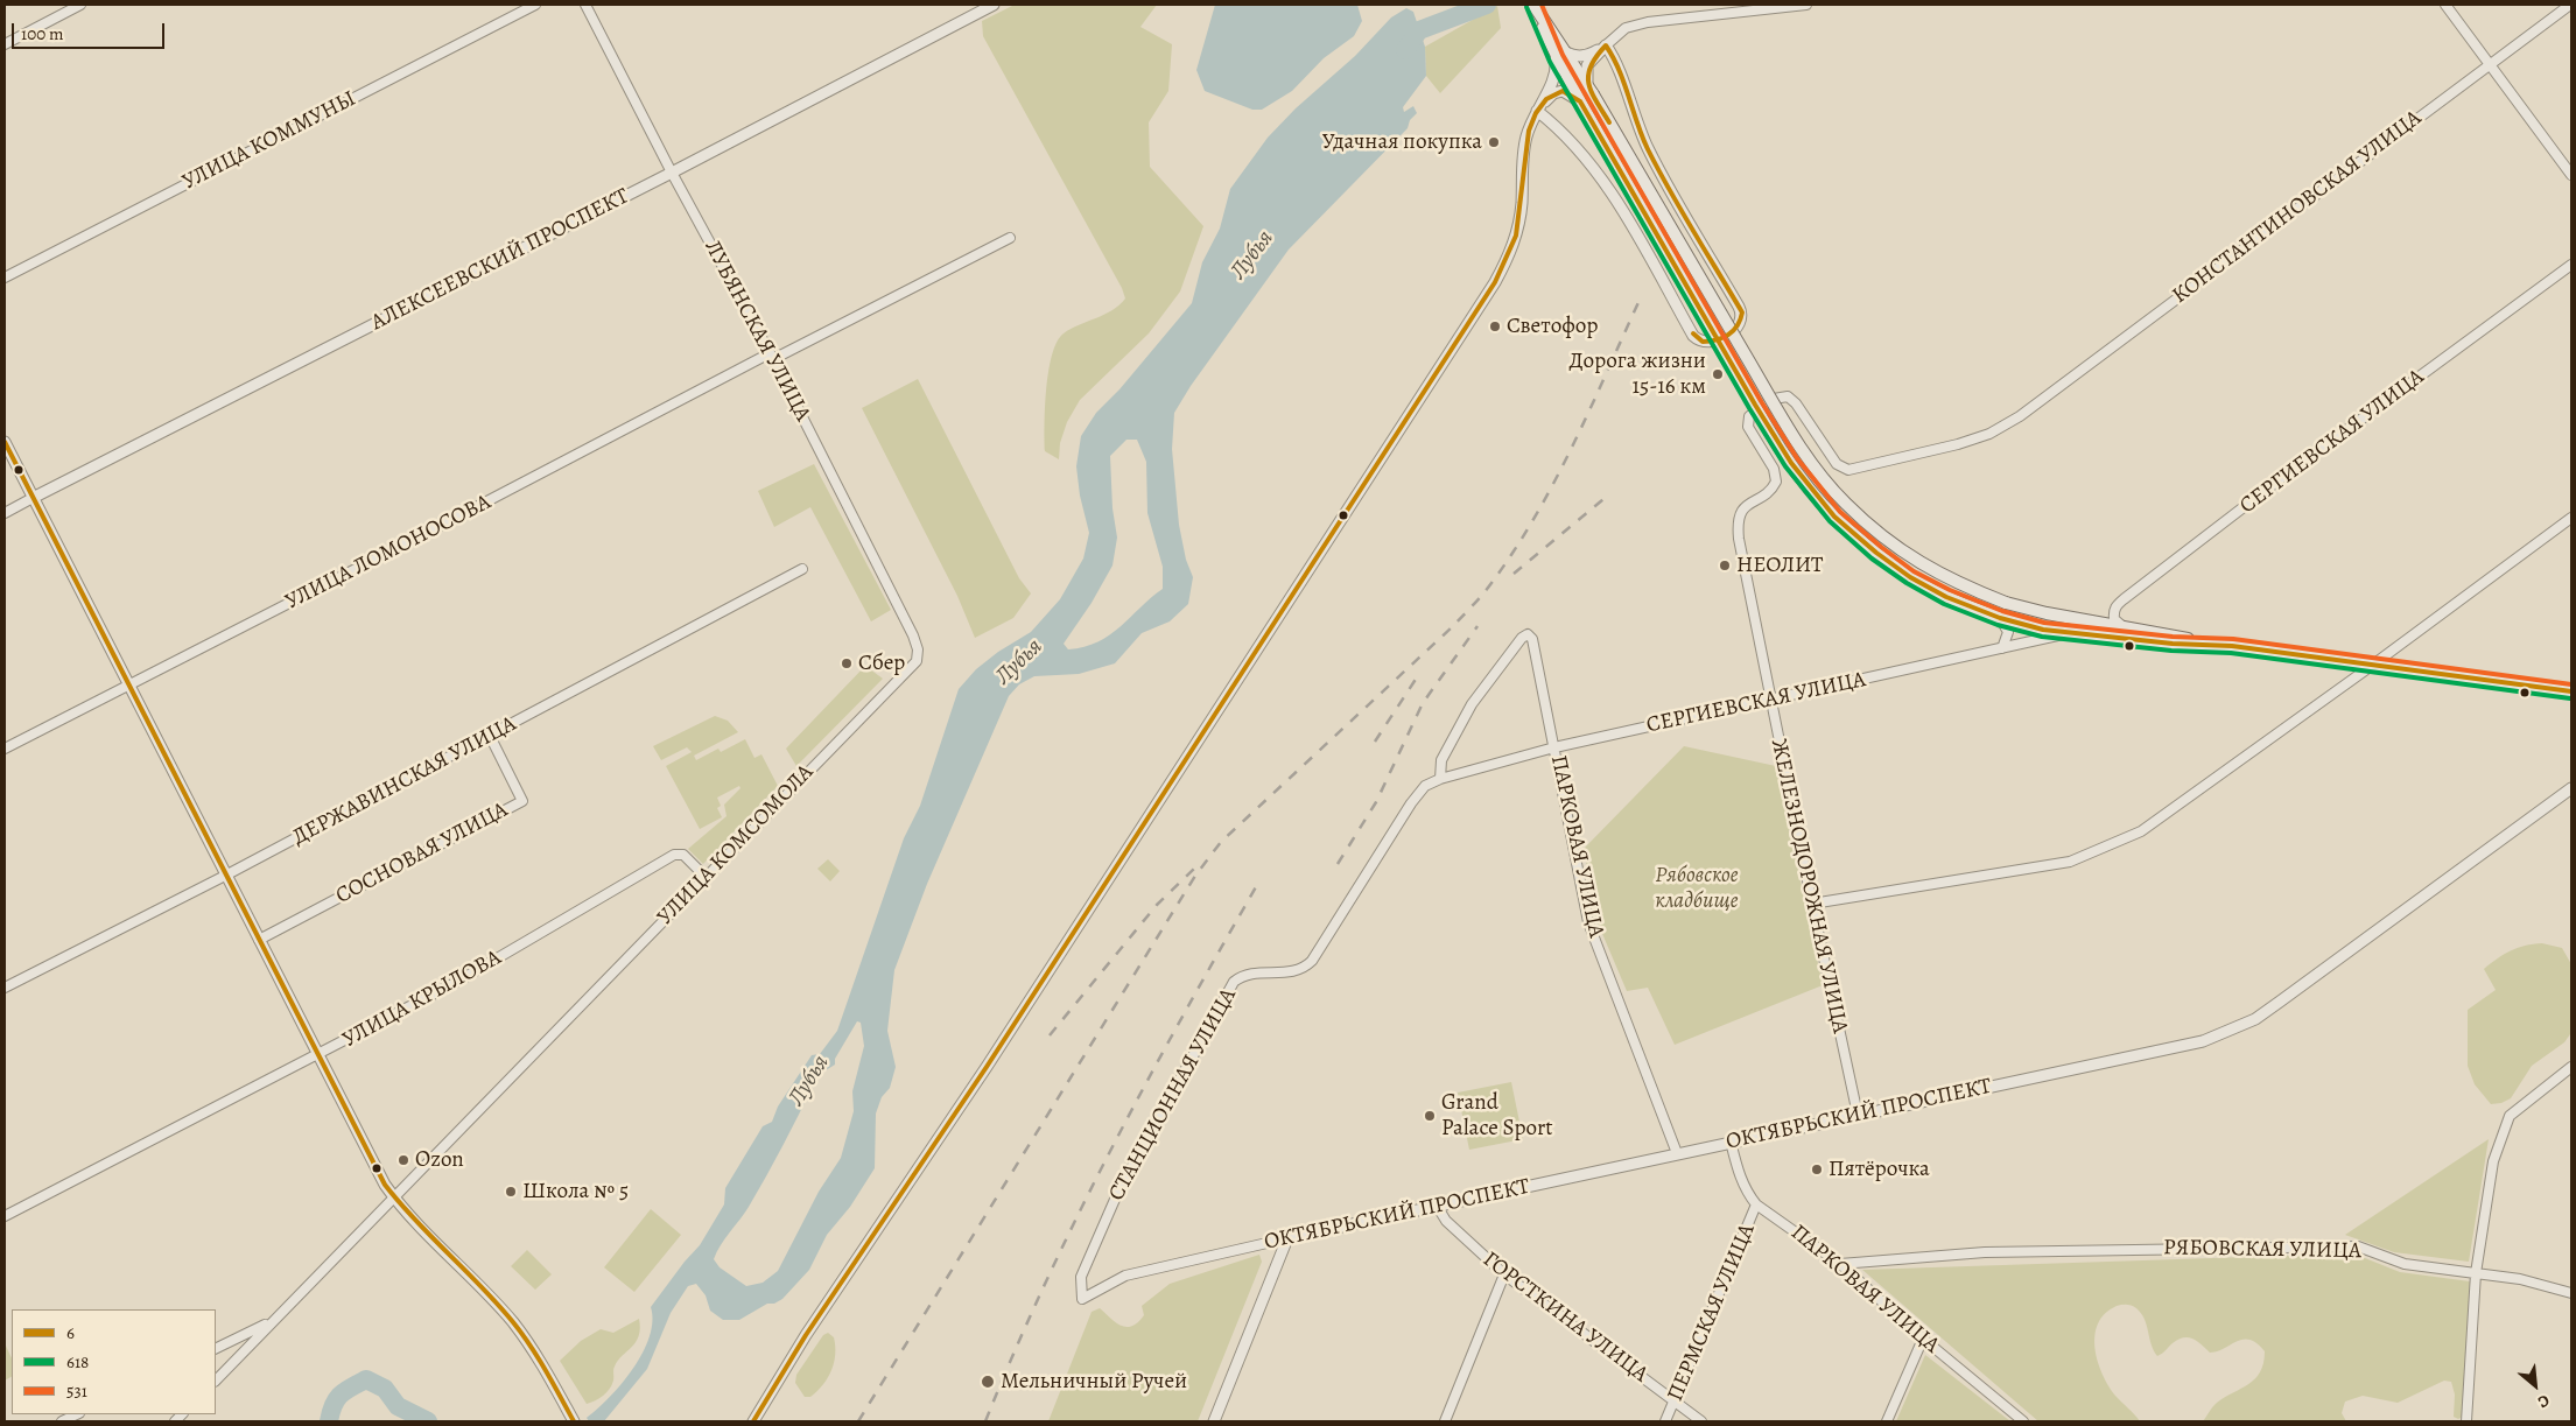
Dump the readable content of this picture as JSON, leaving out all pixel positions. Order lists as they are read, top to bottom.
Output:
{
  "streets": {
    "street": [
      "УЛИЦА КОММУНЫ",
      "КОНСТАНТИНОВСКАЯ УЛИЦА",
      "АЛЕКСЕЕВСКИЙ ПРОСПЕКТ",
      "ЛУБЯНСКАЯ УЛИЦА",
      "СЕРГИЕВСКАЯ УЛИЦА",
      "УЛИЦА ЛОМОНОСОВА",
      "ДЕРЖАВИНСКАЯ УЛИЦА",
      "УЛИЦА КОМСОМОЛА",
      "ПАРКОВАЯ УЛИЦА",
      "СОСНОВАЯ УЛИЦА",
      "ЖЕЛЕЗНОДОРОЖНАЯ УЛИЦА",
      "УЛИЦА КРЫЛОВА",
      "СТАНЦИОННАЯ УЛИЦА",
      "ОКТЯБРЬСКИЙ ПРОСПЕКТ",
      "РЯБОВСКАЯ УЛИЦА",
      "ПЕРМСКАЯ УЛИЦА",
      "ГОРСТКИНА УЛИЦА"
    ]
  },
  "crossings": [
    ["КОНСТАНТИНОВСКАЯ УЛИЦА", "ЖЕЛЕЗНОДОРОЖНАЯ УЛИЦА"],
    ["АЛЕКСЕЕВСКИЙ ПРОСПЕКТ", "ЛУБЯНСКАЯ УЛИЦА"],
    ["ЛУБЯНСКАЯ УЛИЦА", "УЛИЦА ЛОМОНОСОВА"],
    ["ЛУБЯНСКАЯ УЛИЦА", "УЛИЦА КОМСОМОЛА"],
    ["СЕРГИЕВСКАЯ УЛИЦА", "ПАРКОВАЯ УЛИЦА"],
    ["СЕРГИЕВСКАЯ УЛИЦА", "ЖЕЛЕЗНОДОРОЖНАЯ УЛИЦА"],
    ["СЕРГИЕВСКАЯ УЛИЦА", "СТАНЦИОННАЯ УЛИЦА"],
    ["ДЕРЖАВИНСКАЯ УЛИЦА", "СОСНОВАЯ УЛИЦА"],
    ["УЛИЦА КОМСОМОЛА", "УЛИЦА КРЫЛОВА"],
    ["ПАРКОВАЯ УЛИЦА", "СТАНЦИОННАЯ УЛИЦА"],
    ["ПАРКОВАЯ УЛИЦА", "ОКТЯБРЬСКИЙ ПРОСПЕКТ"],
    ["ПАРКОВАЯ УЛИЦА", "РЯБОВСКАЯ УЛИЦА"],
    ["ПАРКОВАЯ УЛИЦА", "ПЕРМСКАЯ УЛИЦА"],
    ["ЖЕЛЕЗНОДОРОЖНАЯ УЛИЦА", "ОКТЯБРЬСКИЙ ПРОСПЕКТ"],
    ["СТАНЦИОННАЯ УЛИЦА", "ОКТЯБРЬСКИЙ ПРОСПЕКТ"],
    ["ОКТЯБРЬСКИЙ ПРОСПЕКТ", "ГОРСТКИНА УЛИЦА"],
    ["ПЕРМСКАЯ УЛИЦА", "ГОРСТКИНА УЛИЦА"]
  ],
  "water": ["Лубья"],
  "parks": ["Рябовское кладбище"],
  "places": [
    "Удачная покупка",
    "Светофор",
    "Дорога жизни 15-16 км",
    "НЕОЛИТ",
    "Сбер",
    "Grand Palace Sport",
    "Ozon",
    "Пятёрочка",
    "Школа № 5",
    "Мельничный Ручей"
  ],
  "lines": ["transit line 531", "transit line 618", "transit line 6"],
  "legend": ["6", "618", "531"],
  "scale_bar": "100 m",
  "north": "bottom right"
}
